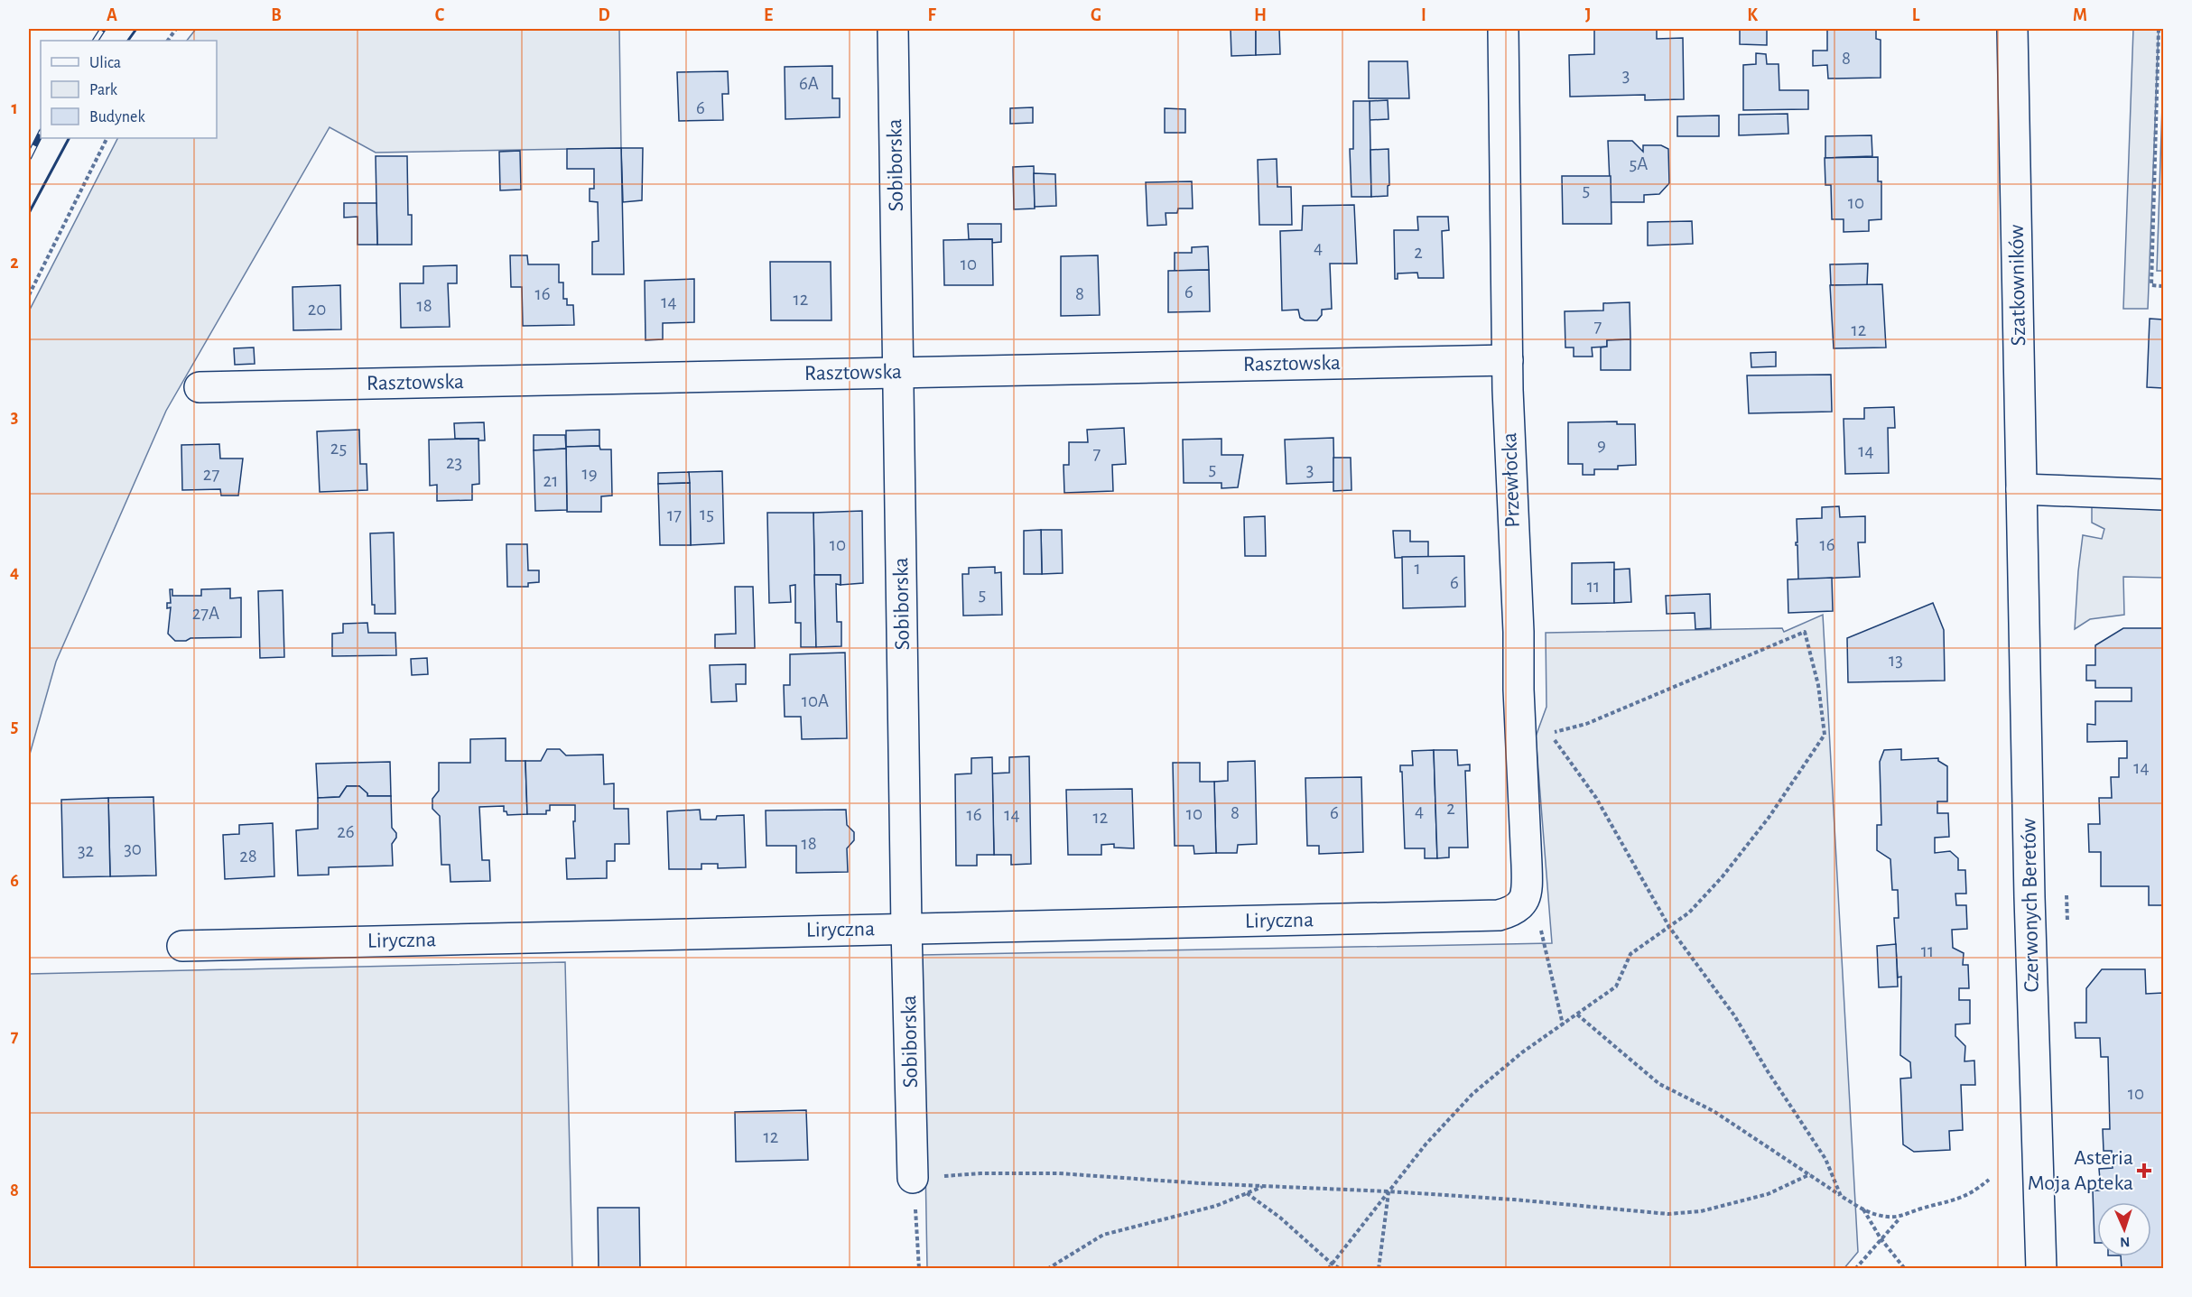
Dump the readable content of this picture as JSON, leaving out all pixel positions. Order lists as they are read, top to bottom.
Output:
{
  "streets": {
    "street": [
      "Sobiborska",
      "Szatkowników",
      "Rasztowska",
      "Przewłocka",
      "Czerwonych Beretów",
      "Liryczna"
    ]
  },
  "crossings": [
    ["Sobiborska", "Rasztowska"],
    ["Sobiborska", "Liryczna"],
    ["Szatkowników", "Czerwonych Beretów"],
    ["Rasztowska", "Przewłocka"],
    ["Przewłocka", "Liryczna"]
  ],
  "places": {
    "health": ["Asteria Moja Apteka"]
  },
  "house_numbers": [
    "8",
    "3",
    "6A",
    "6",
    "5A",
    "5",
    "10",
    "4",
    "2",
    "10",
    "6",
    "16",
    "8",
    "12",
    "14",
    "18",
    "20",
    "7",
    "12",
    "9",
    "25",
    "14",
    "7",
    "23",
    "5",
    "3",
    "19",
    "27",
    "21",
    "15",
    "17",
    "10",
    "16",
    "1",
    "6",
    "11",
    "5",
    "27A",
    "13",
    "10A",
    "14",
    "2",
    "4",
    "8",
    "6",
    "10",
    "16",
    "14",
    "12",
    "26",
    "18",
    "30",
    "32",
    "28",
    "11",
    "10",
    "12"
  ],
  "legend": ["Ulica", "Park", "Budynek"],
  "north": "bottom",
  "grid": {
    "columns": [
      "A",
      "B",
      "C",
      "D",
      "E",
      "F",
      "G",
      "H",
      "I",
      "J",
      "K",
      "L",
      "M"
    ],
    "rows": [
      "1",
      "2",
      "3",
      "4",
      "5",
      "6",
      "7",
      "8"
    ]
  }
}
